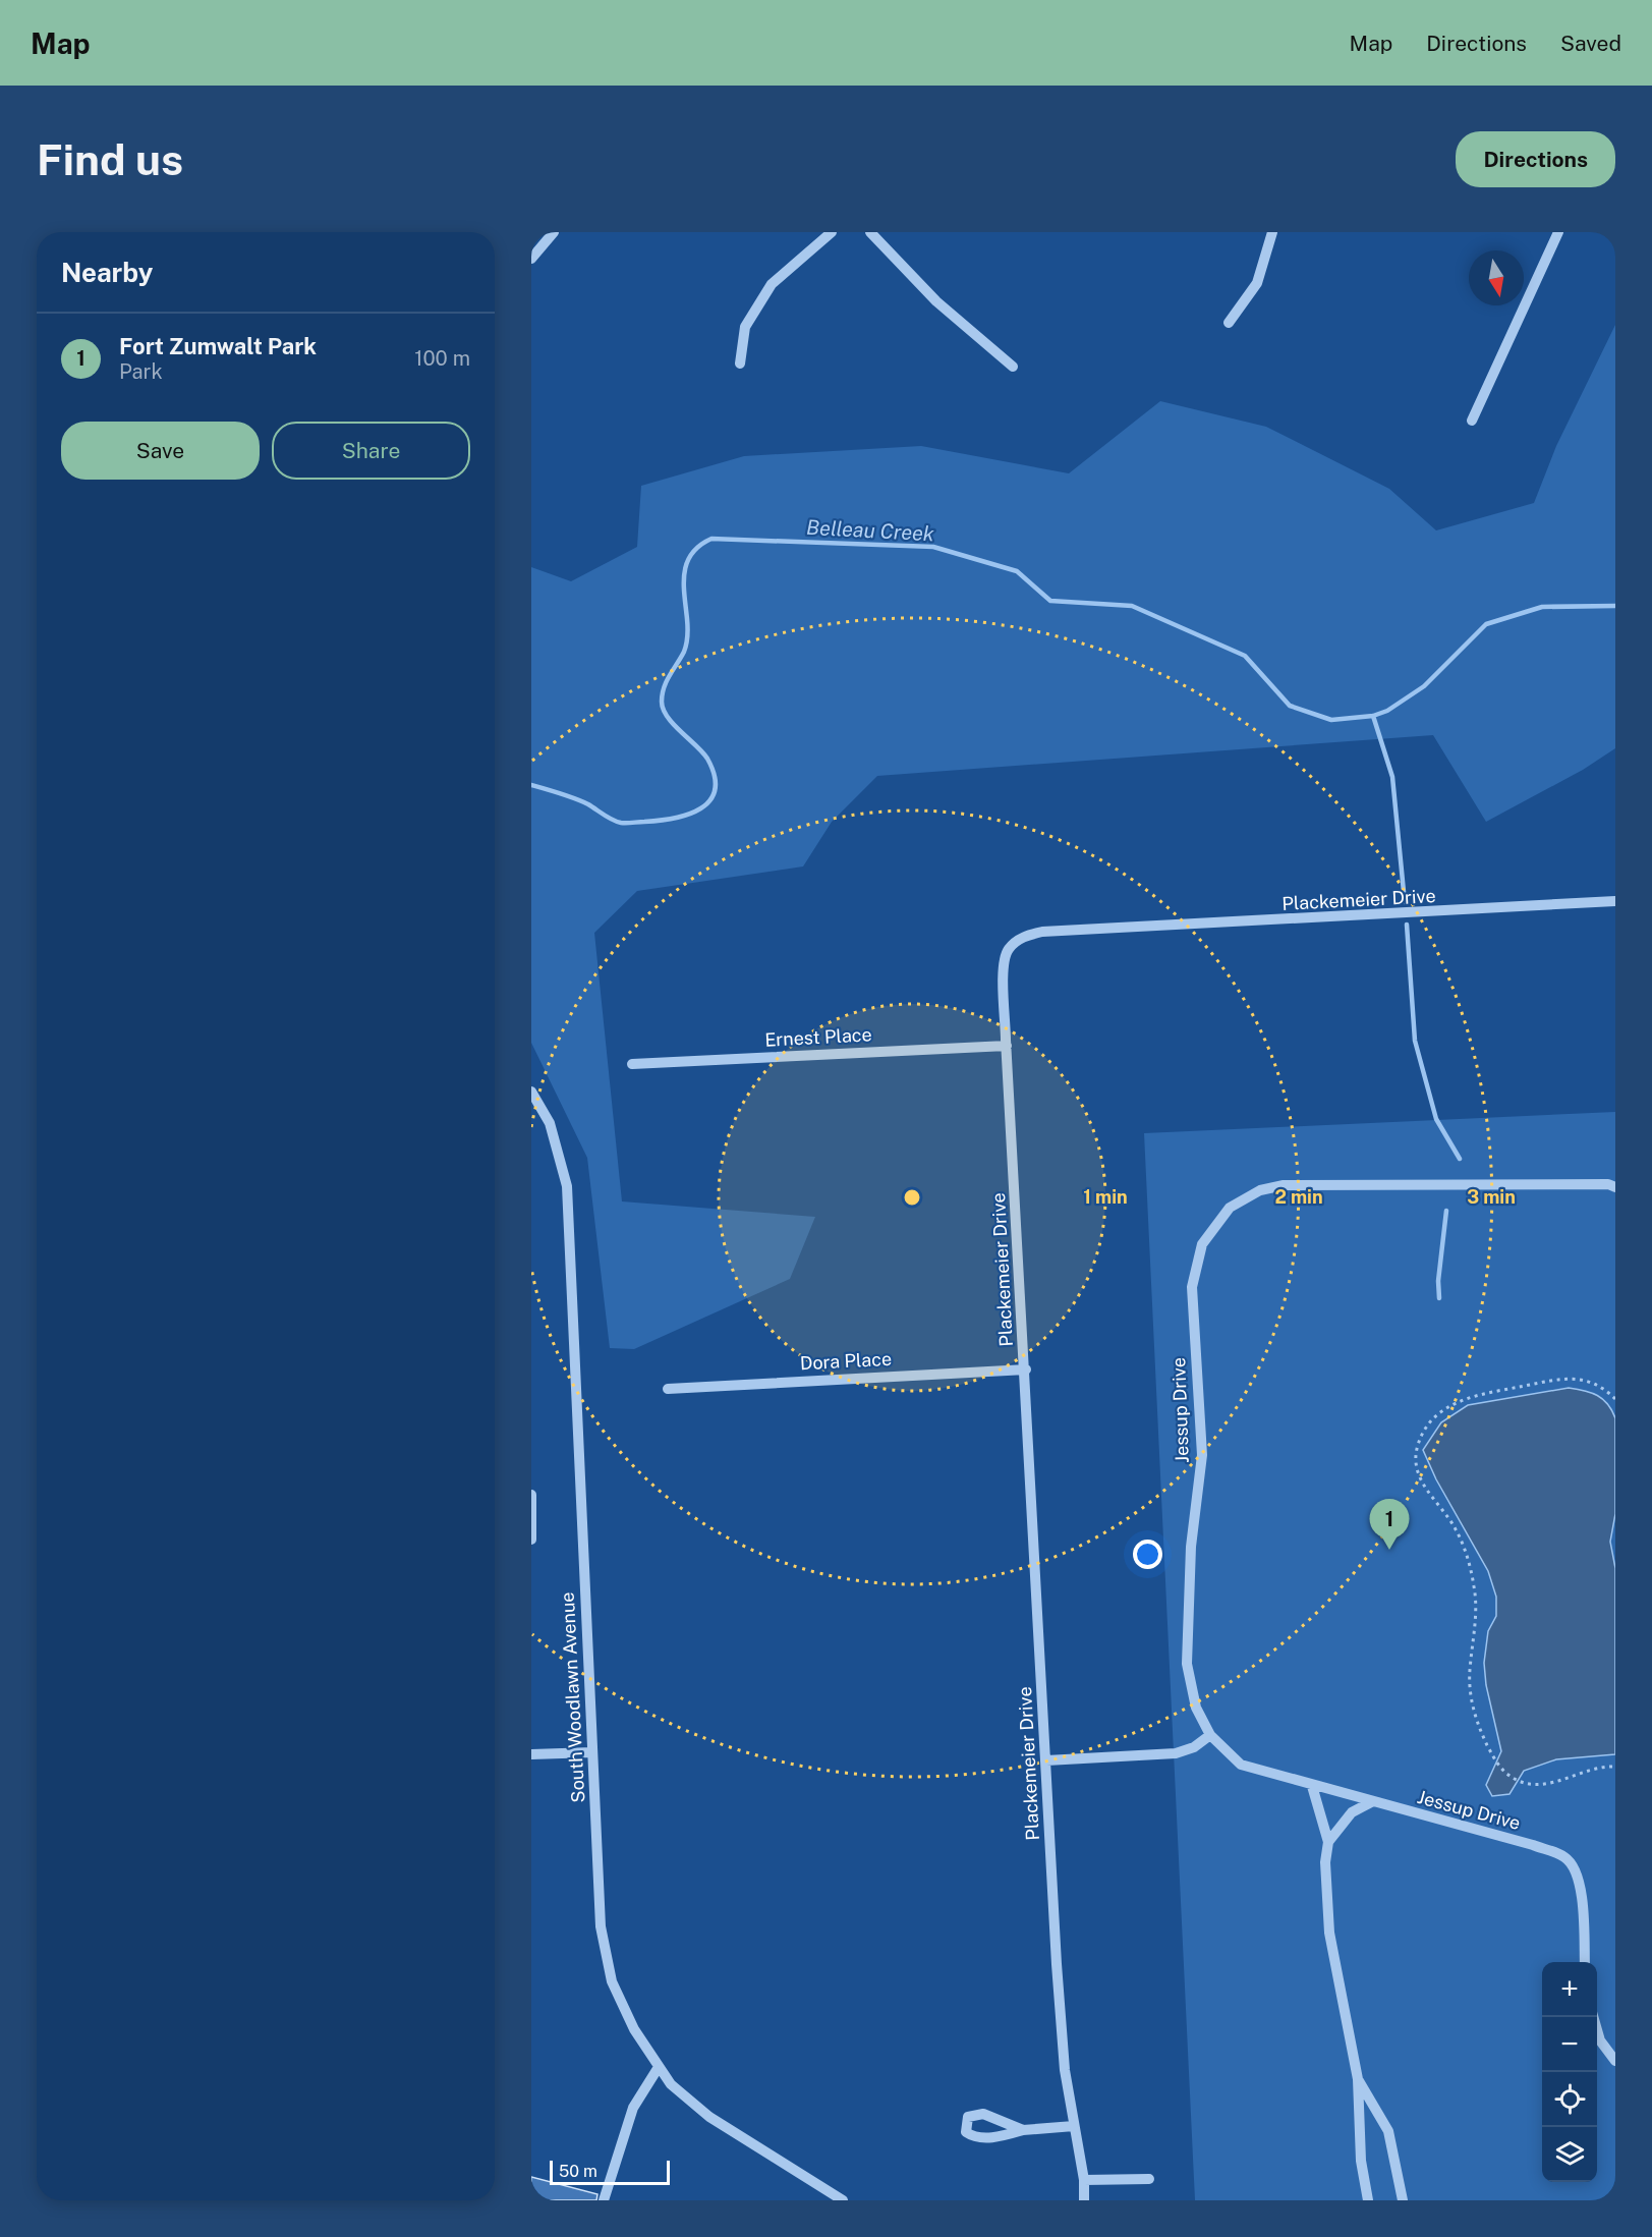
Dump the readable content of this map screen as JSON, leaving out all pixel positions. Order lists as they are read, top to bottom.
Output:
{
  "streets": {
    "street": [
      "Plackemeier Drive",
      "Ernest Place",
      "Dora Place",
      "Jessup Drive",
      "South Woodlawn Avenue"
    ]
  },
  "crossings": [
    ["Plackemeier Drive", "Ernest Place"],
    ["Plackemeier Drive", "Dora Place"]
  ],
  "water": ["Belleau Creek"],
  "scale_bar": "50 m",
  "north": "bottom",
  "page": {
    "header": "Map",
    "nav": ["Map", "Directions", "Saved"],
    "buttons": [
      "Directions",
      ["Save", "Share"]
    ],
    "title": "Find us",
    "heading": "Nearby",
    "list": [
      {
        "mark": "1",
        "name": "Fort Zumwalt Park",
        "note": "Park",
        "value": "100 m"
      }
    ],
    "pins": "1",
    "map_buttons": ["+", "−"],
    "scale": "50 m"
  },
  "rings": ["1 min", "2 min", "3 min"]
}
